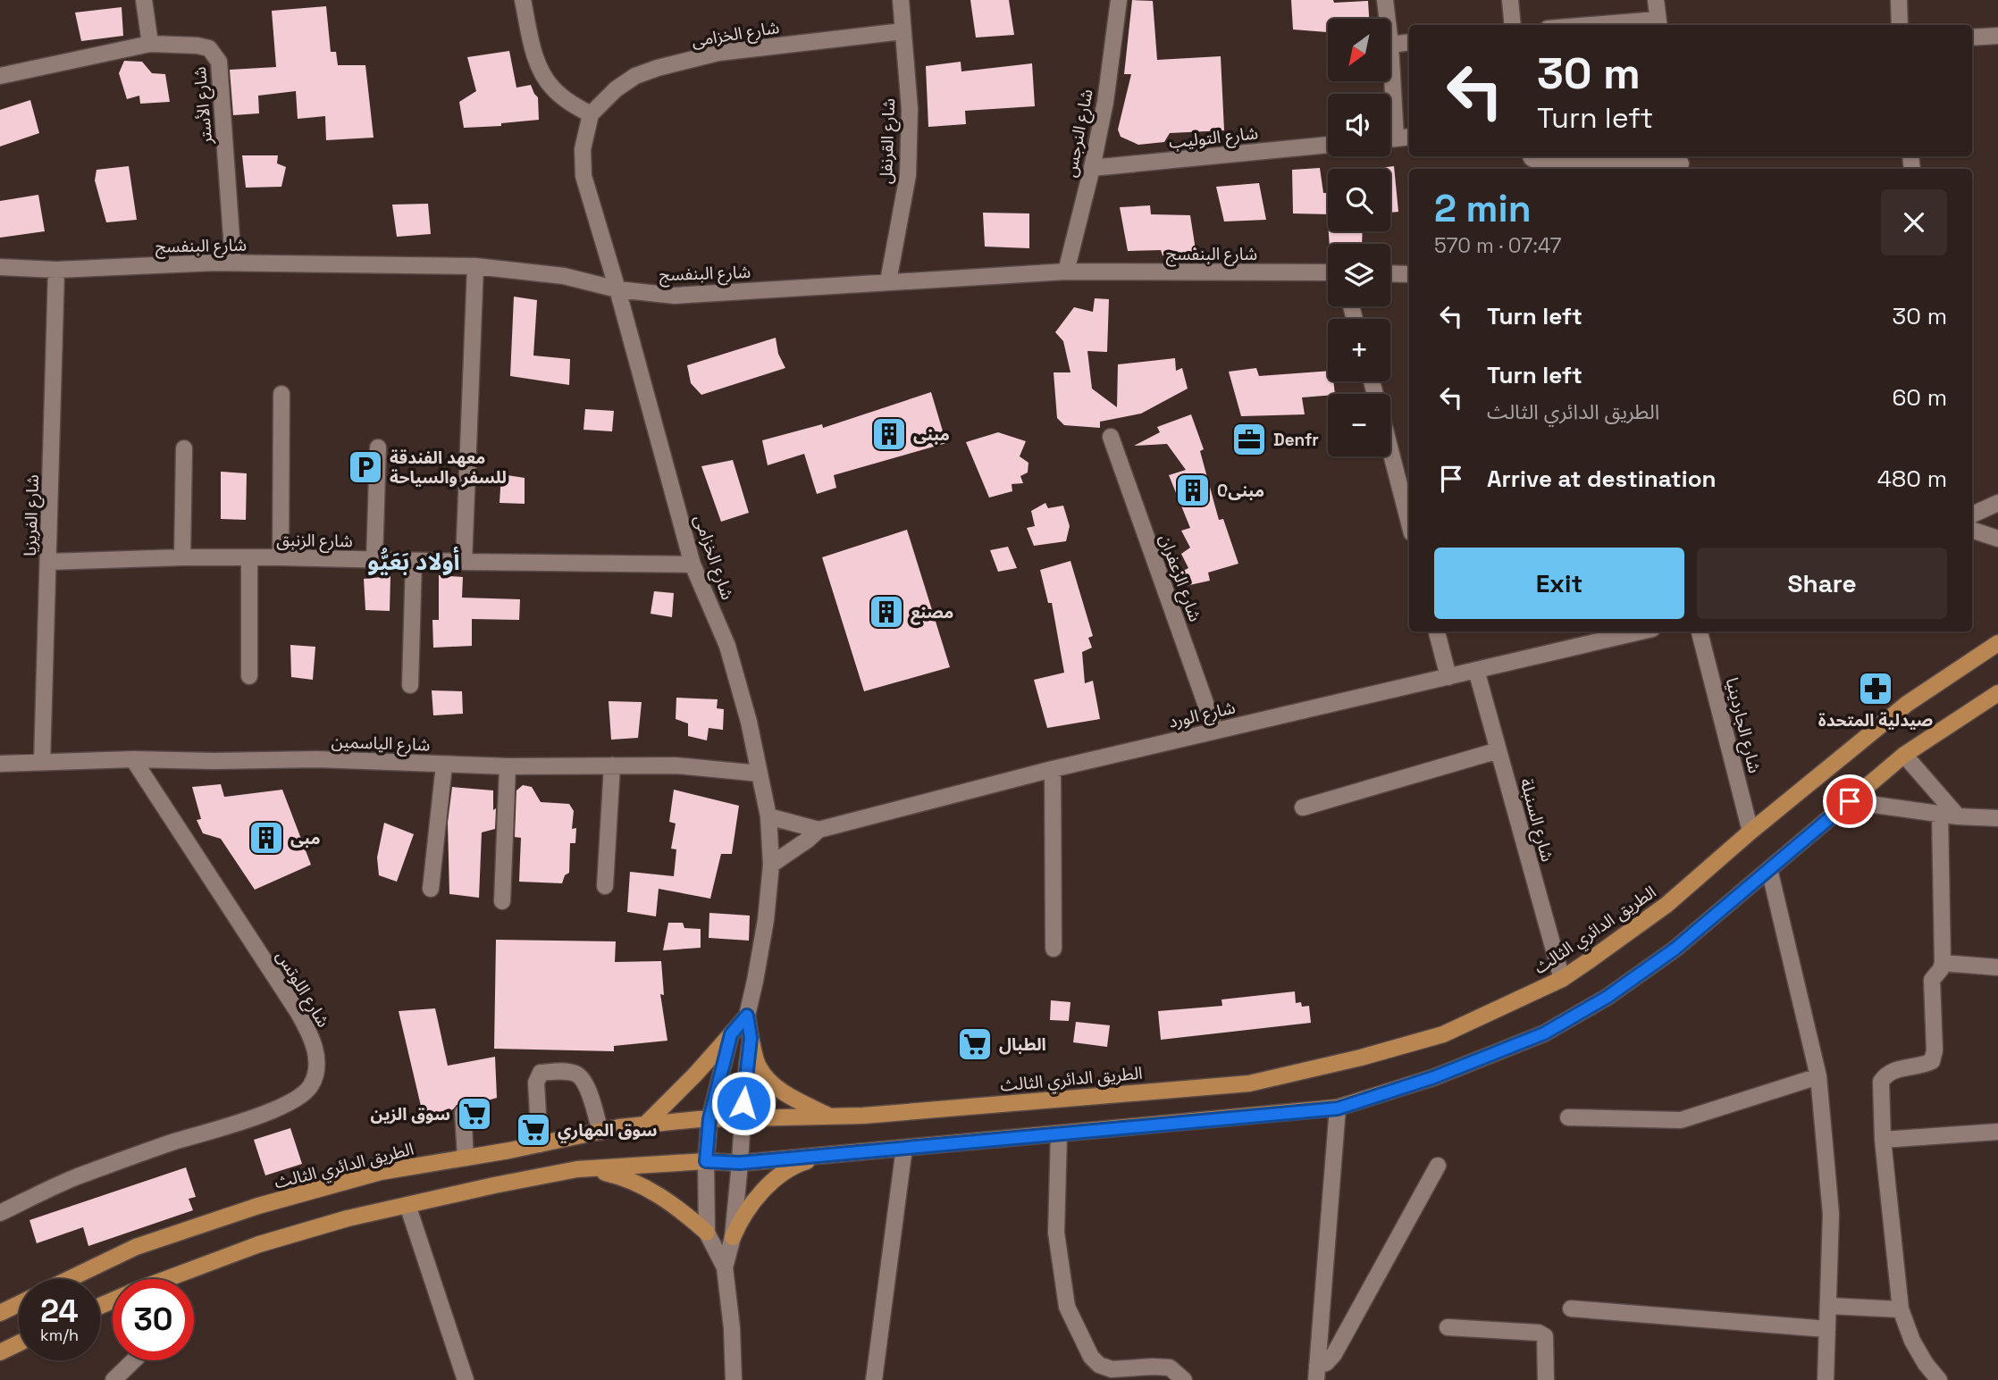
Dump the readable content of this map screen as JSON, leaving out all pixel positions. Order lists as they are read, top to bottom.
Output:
{
  "streets": {
    "main road": ["الطريق الدائري الثالث"],
    "street": [
      "شارع الخزامى",
      "شارع الأستر",
      "شارع النرجس",
      "شارع التوليب",
      "شارع القرنفل",
      "شارع البنفسج",
      "شارع الفريزيا",
      "شارع الزنبق",
      "شارع الزعفران",
      "شارع الورد",
      "شارع الجاردينيا",
      "شارع الياسمين",
      "شارع السنبلة",
      "شارع اللوتس"
    ]
  },
  "crossings": [
    ["شارع الخزامى", "شارع القرنفل"],
    ["شارع الخزامى", "شارع البنفسج"],
    ["شارع الخزامى", "شارع الزنبق"],
    ["شارع الخزامى", "شارع الورد"],
    ["شارع الخزامى", "شارع الياسمين"],
    ["شارع الأستر", "شارع البنفسج"],
    ["شارع النرجس", "شارع التوليب"],
    ["شارع النرجس", "شارع البنفسج"],
    ["شارع القرنفل", "شارع البنفسج"],
    ["شارع البنفسج", "شارع الفريزيا"],
    ["شارع الفريزيا", "شارع الزنبق"],
    ["شارع الفريزيا", "شارع الياسمين"],
    ["شارع الزعفران", "شارع الورد"],
    ["شارع الورد", "شارع السنبلة"],
    ["شارع الجاردينيا", "الطريق الدائري الثالث"],
    ["شارع الياسمين", "شارع اللوتس"],
    ["شارع السنبلة", "الطريق الدائري الثالث"]
  ],
  "districts": ["أولاد بَعَيُّو"],
  "places": {
    "building": [
      "مبنى",
      "مبنى0",
      "مصنع",
      "مبى"
    ],
    "office": ["Denfr"],
    "parking": ["معهد الفندقة للسفر والسياحة"],
    "pharmacy": ["صيدلية المتحدة"],
    "supermarket": ["الطبال", "سوق الزين", "سوق المهاري"]
  },
  "north": "bottom left",
  "page": {
    "map_buttons": ["+", "−"],
    "turn": ["30 m", "Turn left"],
    "heading": ["2 min", "570 m · 07:47"],
    "list": [
      {
        "name": "Turn left",
        "value": "30 m"
      },
      {
        "name": "Turn left",
        "note": "الطريق الدائري الثالث",
        "value": "60 m"
      },
      {
        "name": "Arrive at destination",
        "value": "480 m"
      }
    ],
    "buttons": ["Exit", "Share"],
    "speed": "24 km/h",
    "limit": "30"
  }
}
